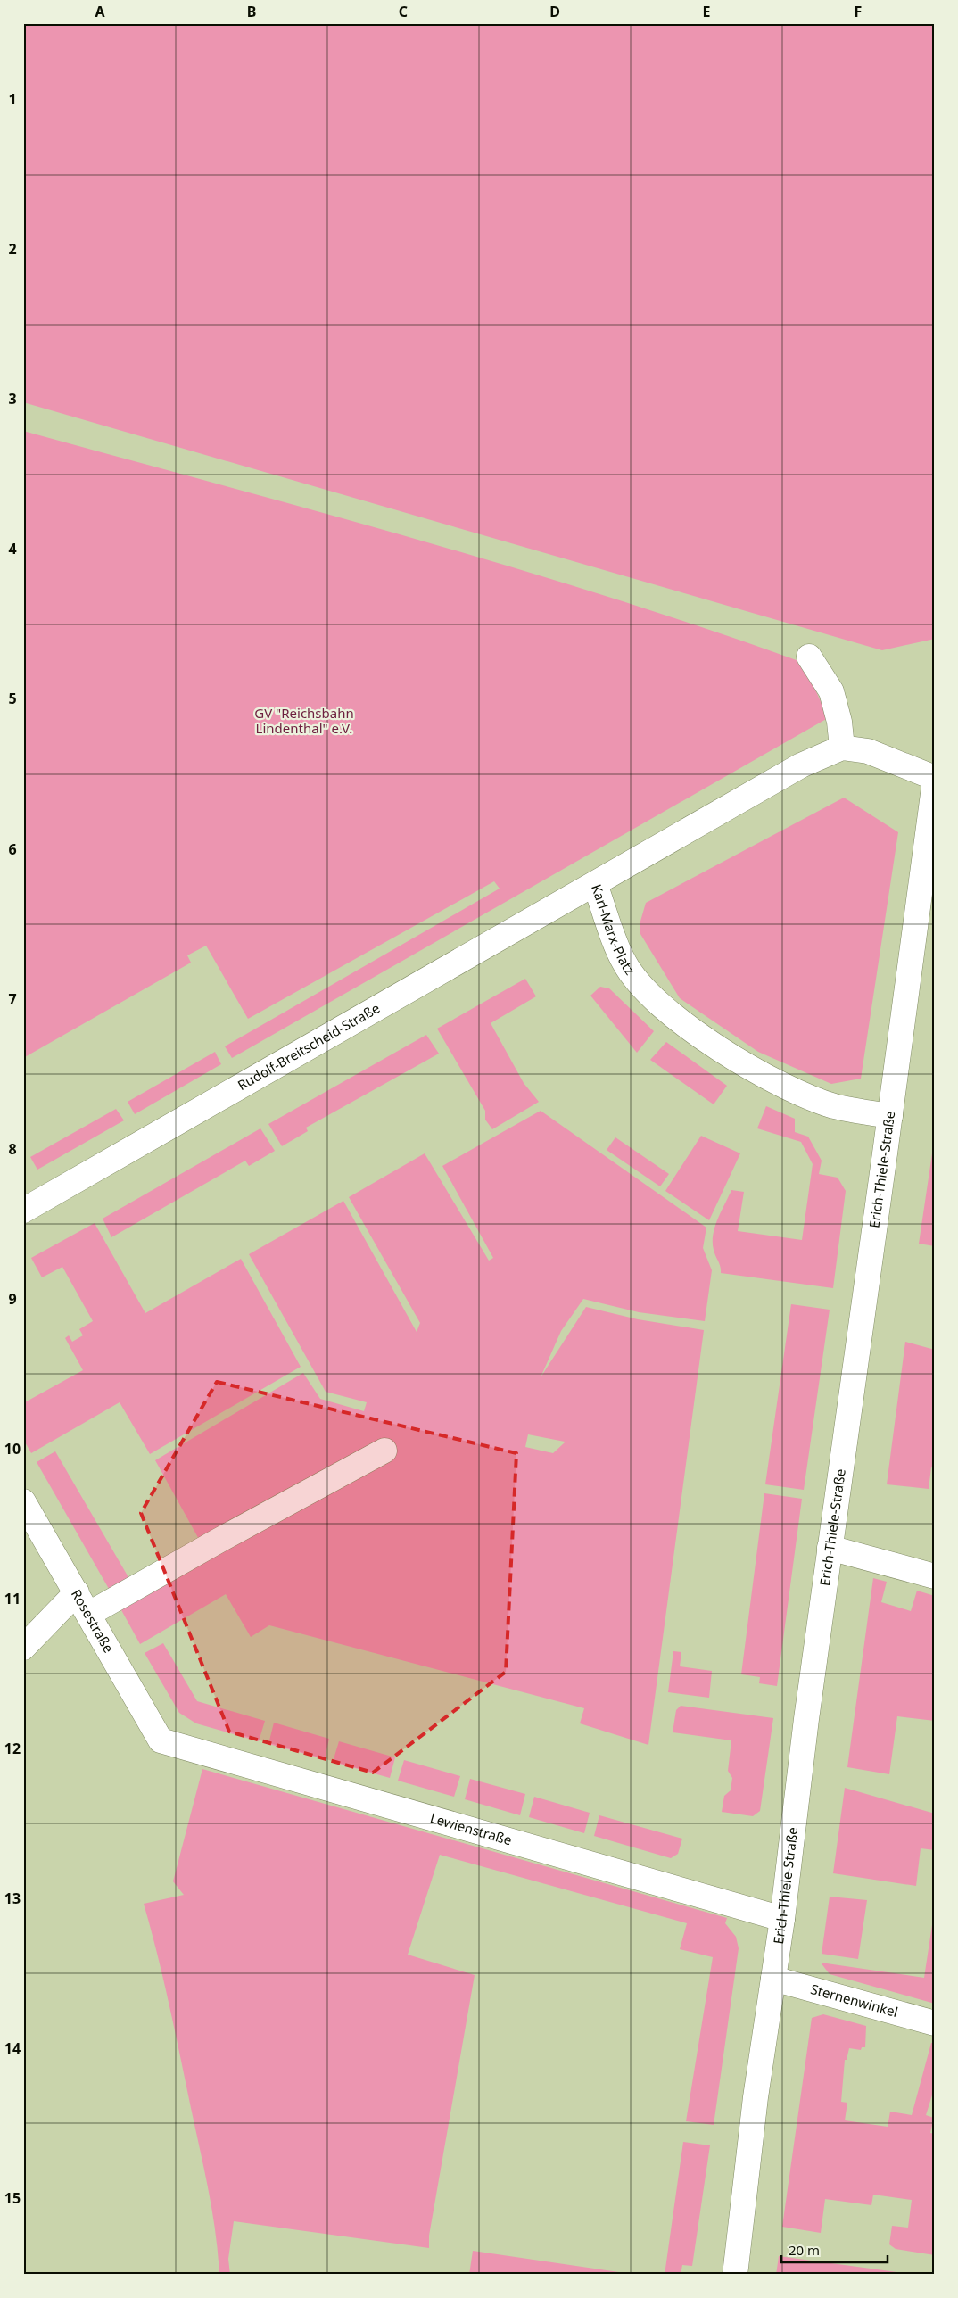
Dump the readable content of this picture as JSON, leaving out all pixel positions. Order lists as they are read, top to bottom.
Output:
{
  "streets": {
    "street": [
      "Karl-Marx-Platz",
      "Rudolf-Breitscheid-Straße",
      "Erich-Thiele-Straße",
      "Rosestraße",
      "Lewienstraße",
      "Sternenwinkel"
    ]
  },
  "crossings": [
    ["Karl-Marx-Platz", "Rudolf-Breitscheid-Straße"],
    ["Karl-Marx-Platz", "Erich-Thiele-Straße"],
    ["Erich-Thiele-Straße", "Lewienstraße"],
    ["Erich-Thiele-Straße", "Sternenwinkel"],
    ["Rosestraße", "Lewienstraße"]
  ],
  "parks": ["GV \"Reichsbahn Lindenthal\" e.V."],
  "scale_bar": "20 m",
  "grid": {
    "columns": [
      "A",
      "B",
      "C",
      "D",
      "E",
      "F"
    ],
    "rows": [
      "1",
      "2",
      "3",
      "4",
      "5",
      "6",
      "7",
      "8",
      "9",
      "10",
      "11",
      "12",
      "13",
      "14",
      "15"
    ]
  }
}
